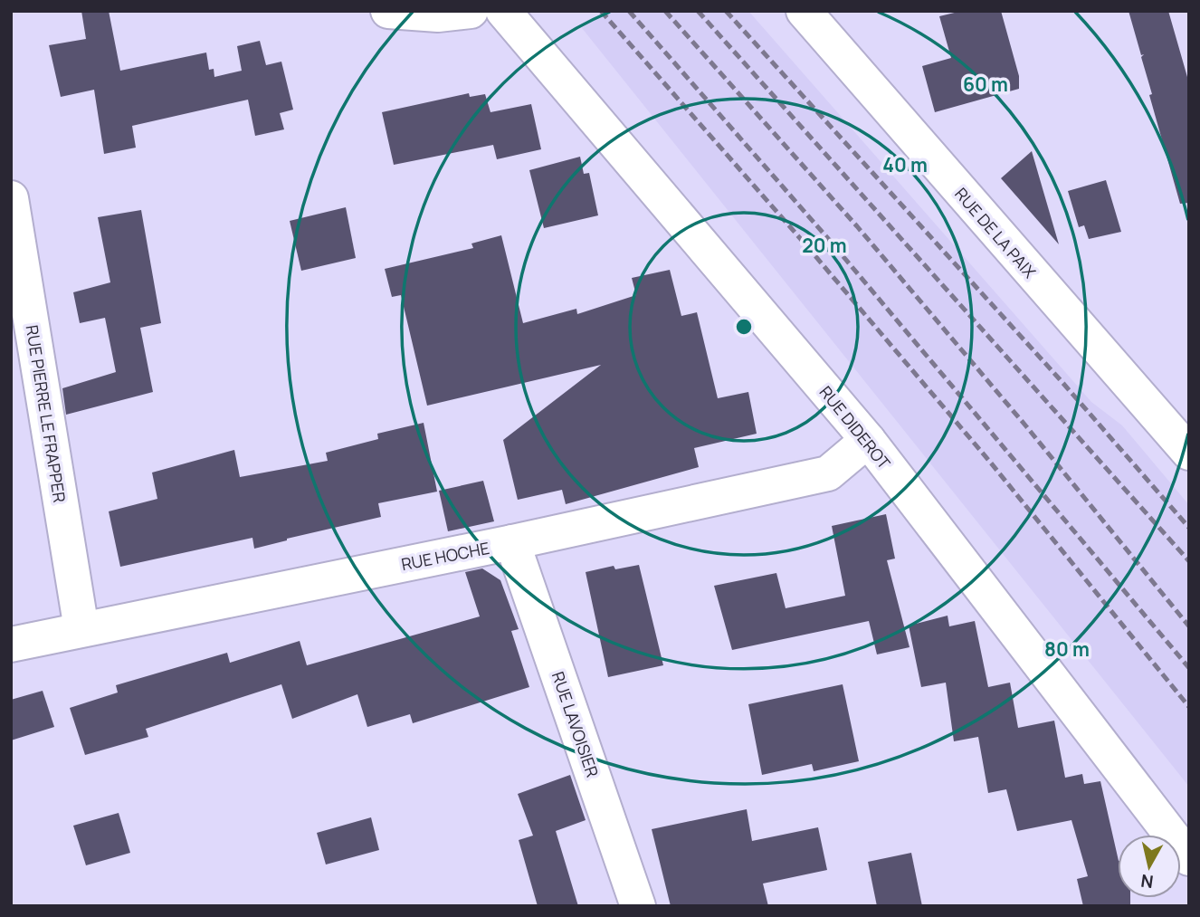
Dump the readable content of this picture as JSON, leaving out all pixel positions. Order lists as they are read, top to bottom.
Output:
{
  "streets": {
    "street": [
      "RUE DE LA PAIX",
      "RUE PIERRE LE FRAPPER",
      "RUE DIDEROT",
      "RUE HOCHE",
      "RUE LAVOISIER"
    ]
  },
  "crossings": [
    ["RUE PIERRE LE FRAPPER", "RUE HOCHE"],
    ["RUE DIDEROT", "RUE HOCHE"],
    ["RUE HOCHE", "RUE LAVOISIER"]
  ],
  "north": "bottom",
  "rings": [
    "60 m",
    "40 m",
    "20 m",
    "80 m"
  ]
}
